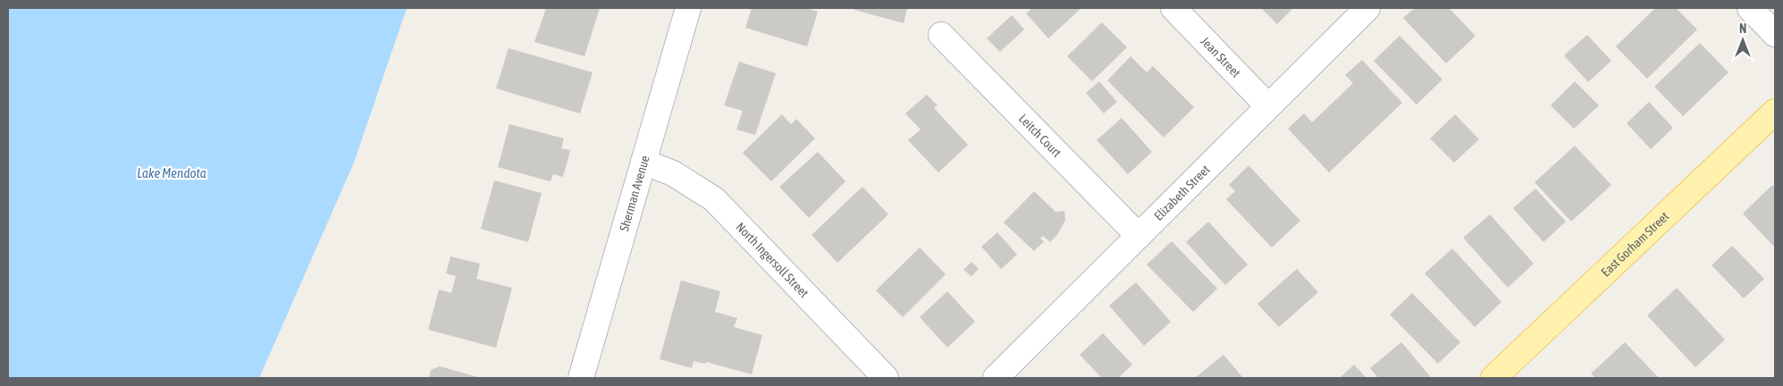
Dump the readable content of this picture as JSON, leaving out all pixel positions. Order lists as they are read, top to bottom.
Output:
{
  "streets": {
    "main road": ["East Gorham Street"],
    "street": [
      "Jean Street",
      "Leitch Court",
      "Sherman Avenue",
      "Elizabeth Street",
      "North Ingersoll Street"
    ]
  },
  "crossings": [
    ["Jean Street", "Elizabeth Street"],
    ["Leitch Court", "Elizabeth Street"],
    ["Sherman Avenue", "North Ingersoll Street"]
  ],
  "water": ["Lake Mendota"],
  "north": "top"
}
